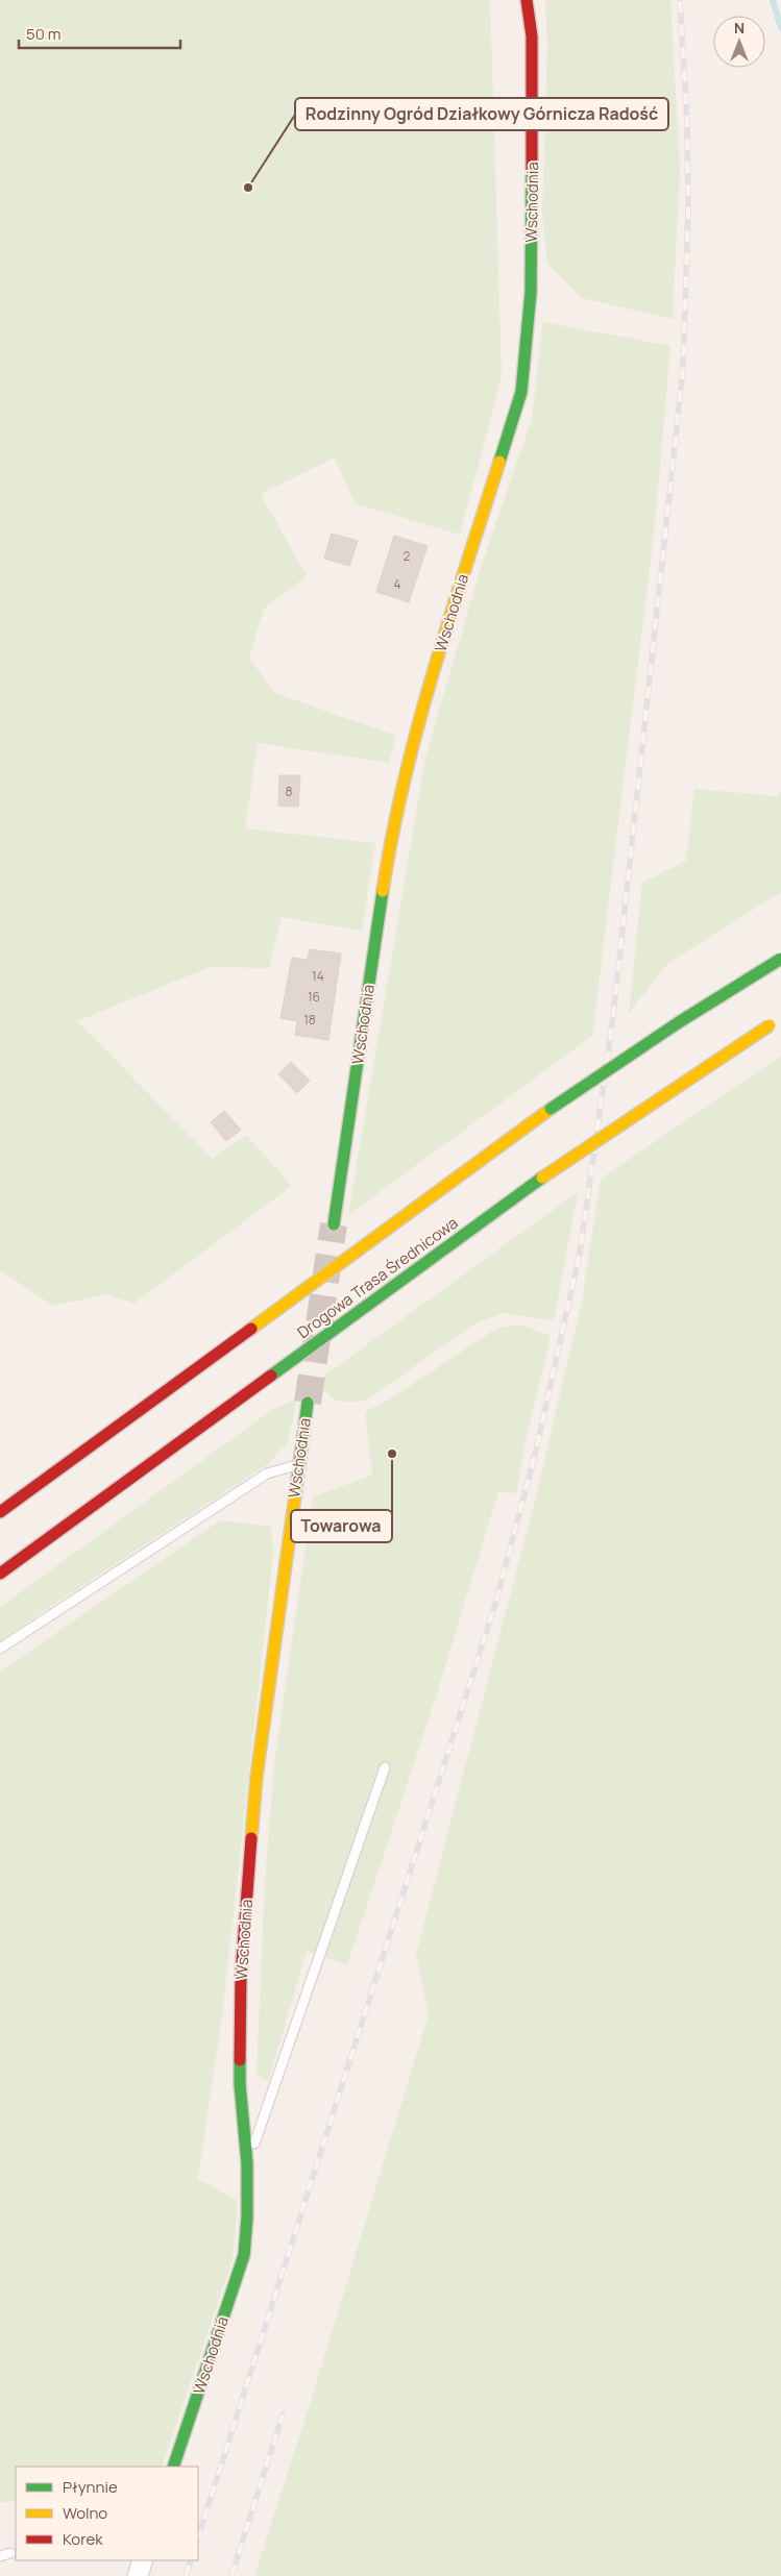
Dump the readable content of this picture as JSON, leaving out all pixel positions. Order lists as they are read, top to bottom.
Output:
{
  "streets": {
    "street": ["Wschodnia", "Drogowa Trasa Średnicowa"]
  },
  "places": ["Rodzinny Ogród Działkowy Górnicza Radość", "Towarowa"],
  "house_numbers": [
    "2",
    "4",
    "8",
    "14",
    "16",
    "18"
  ],
  "legend": ["Płynnie", "Wolno", "Korek"],
  "scale_bar": "50 m",
  "north": "top"
}
